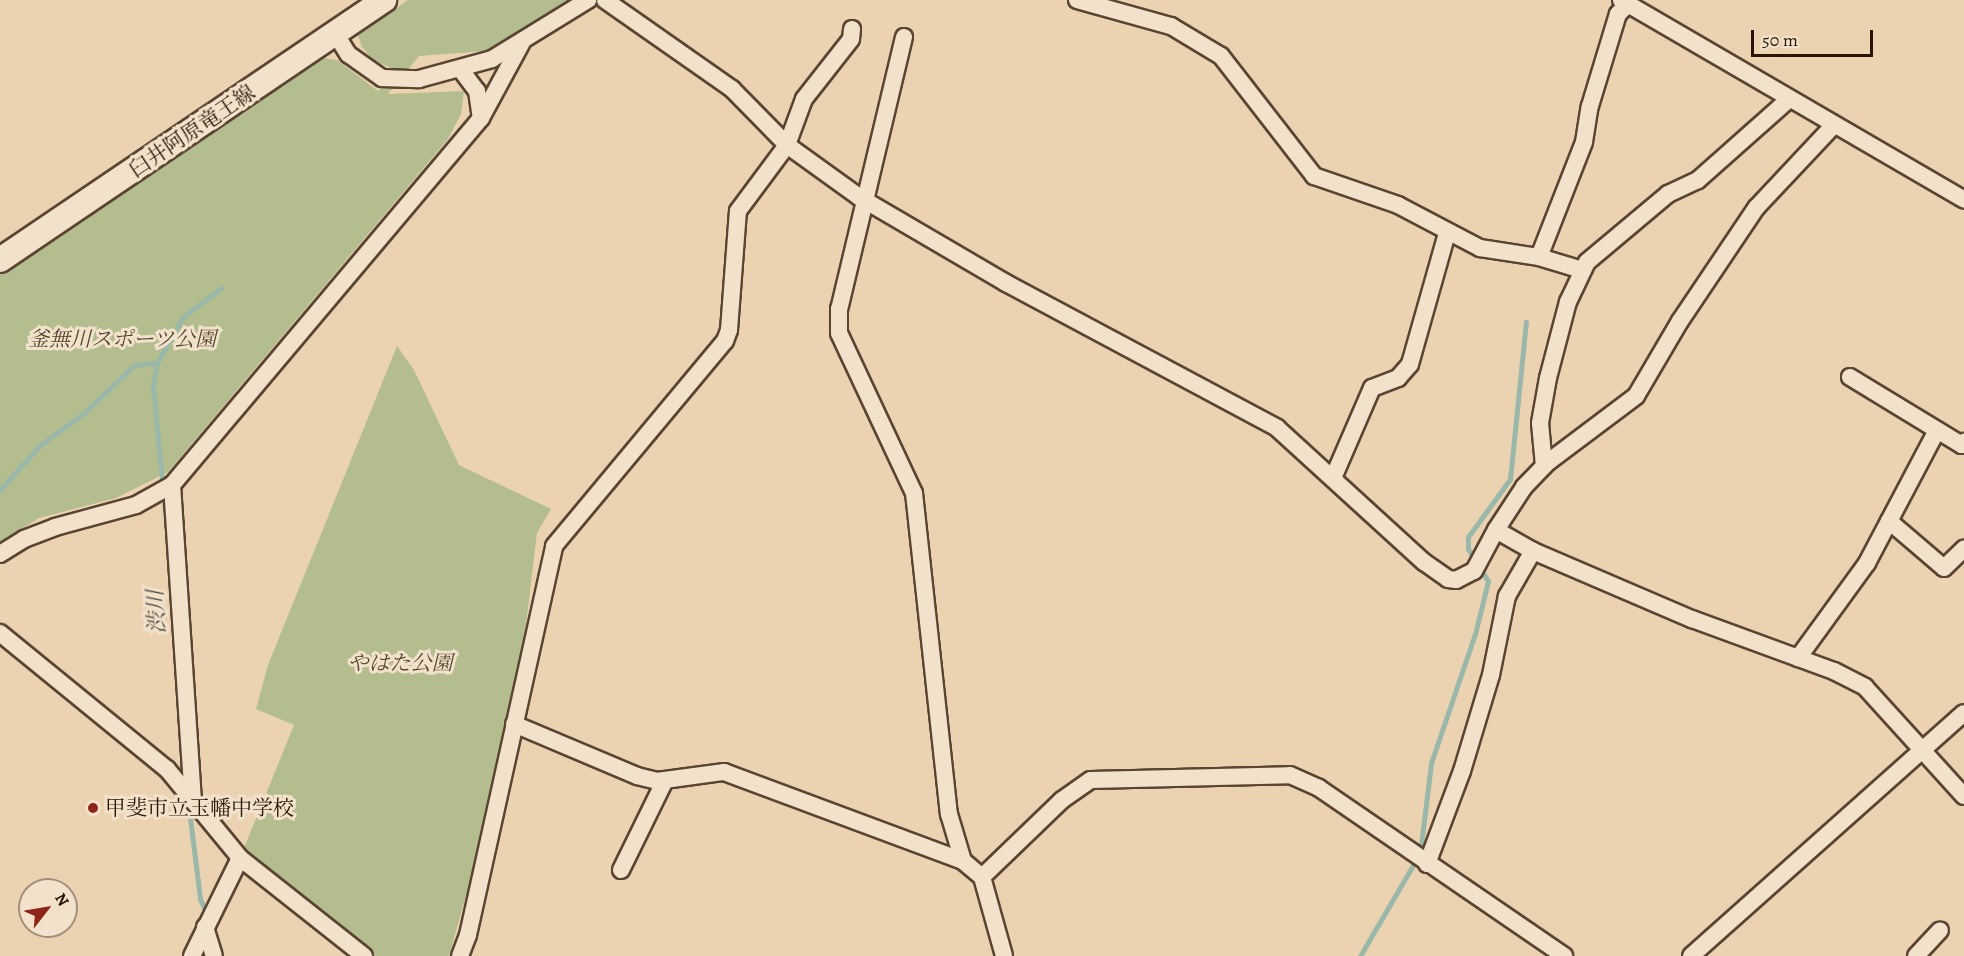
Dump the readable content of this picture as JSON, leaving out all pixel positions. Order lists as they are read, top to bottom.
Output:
{
  "streets": {
    "main road": ["臼井阿原竜王線"]
  },
  "water": ["渋川"],
  "parks": ["釜無川スポーツ公園", "やはた公園"],
  "places": ["甲斐市立玉幡中学校"],
  "scale_bar": "50 m",
  "north": "top right"
}
